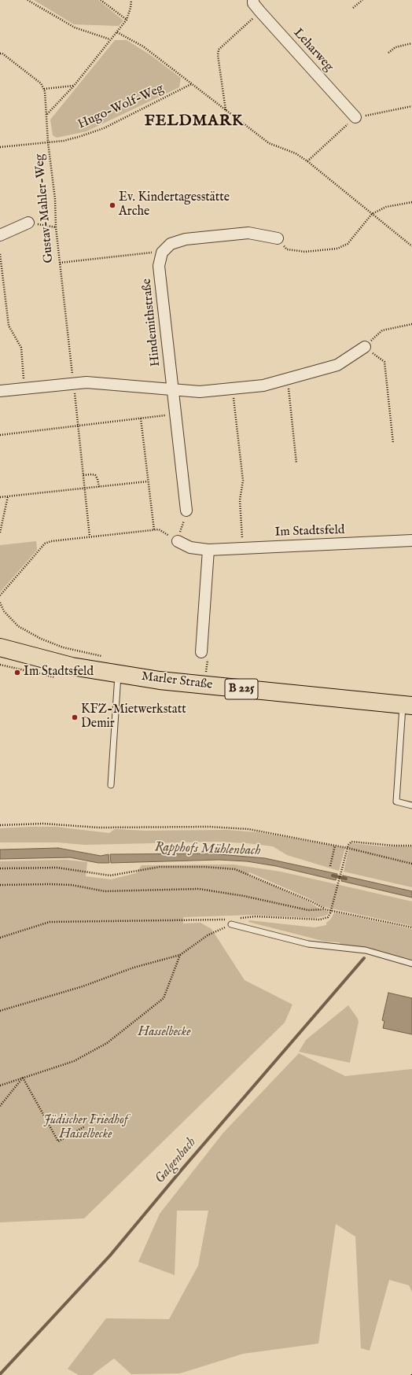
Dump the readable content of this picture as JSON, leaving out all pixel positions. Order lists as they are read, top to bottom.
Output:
{
  "streets": {
    "main road": ["Marler Straße", "B 225"],
    "street": ["Leharweg", "Hindemithstraße", "Im Stadtsfeld"],
    "path": ["Hugo-Wolf-Weg", "Gustav-Mahler-Weg"]
  },
  "crossings": [
    ["Hugo-Wolf-Weg", "Gustav-Mahler-Weg"]
  ],
  "districts": ["FELDMARK"],
  "water": ["Rapphofs Mühlenbach", "Galgenbach"],
  "parks": ["Hasselbecke", "Jüdischer Friedhof Hasselbecke"],
  "places": ["Ev. Kindertagesstätte Arche", "Im Stadtsfeld", "KFZ-Mietwerkstatt Demir"]
}
